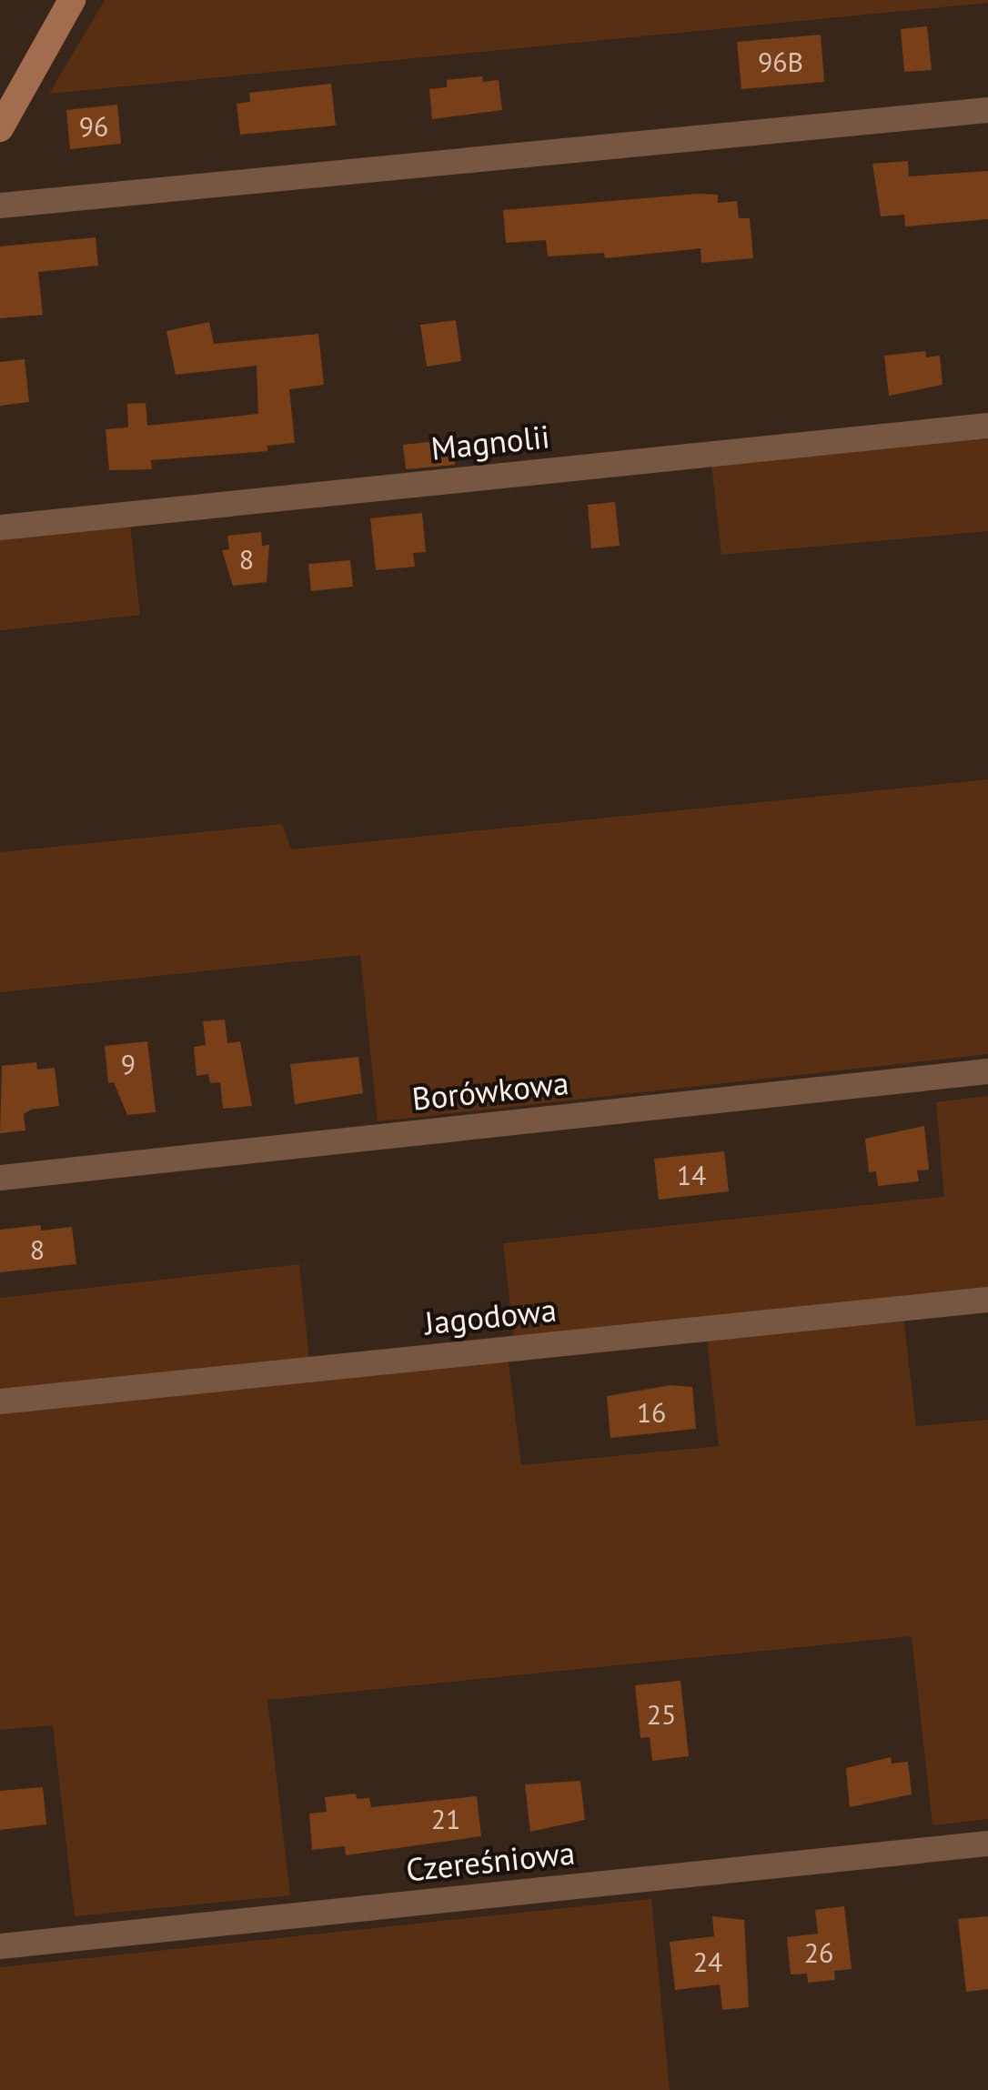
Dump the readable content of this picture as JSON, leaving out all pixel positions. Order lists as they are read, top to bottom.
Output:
{
  "streets": {
    "street": [
      "Magnolii",
      "Borówkowa",
      "Jagodowa",
      "Czereśniowa"
    ]
  },
  "house_numbers": [
    "96B",
    "96",
    "8",
    "9",
    "14",
    "8",
    "16",
    "25",
    "21",
    "26",
    "24"
  ]
}
